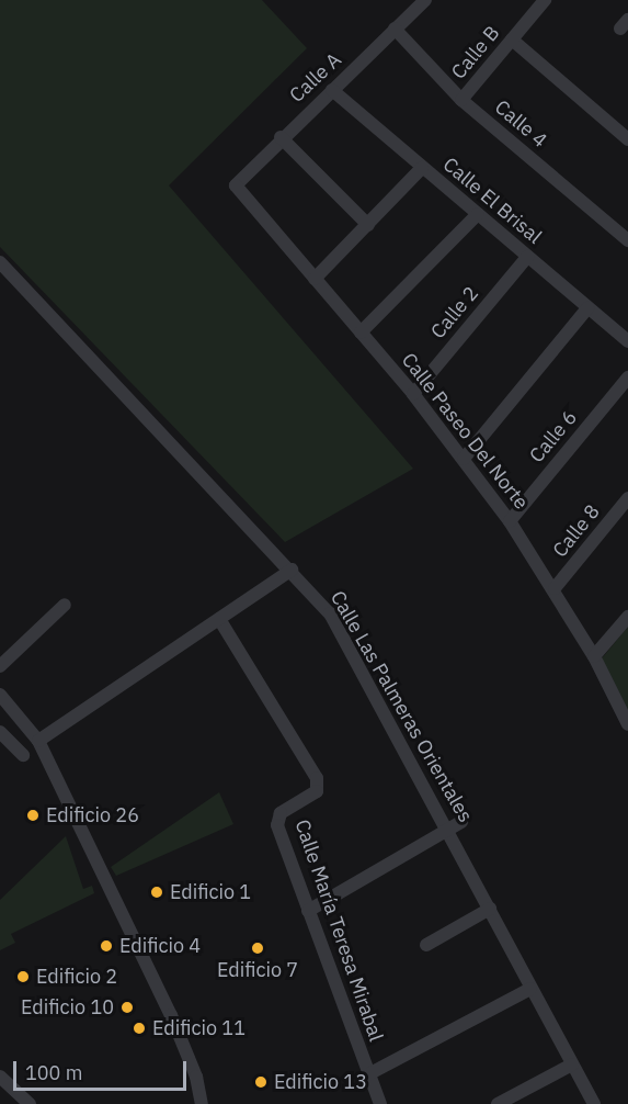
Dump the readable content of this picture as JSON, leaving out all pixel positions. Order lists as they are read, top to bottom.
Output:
{
  "streets": {
    "street": [
      "Calle B",
      "Calle A",
      "Calle 4",
      "Calle El Brisal",
      "Calle 2",
      "Calle Paseo Del Norte",
      "Calle 6",
      "Calle 8",
      "Calle Las Palmeras Orientales",
      "Calle María Teresa Mirabal"
    ]
  },
  "crossings": [
    ["Calle B", "Calle 4"],
    ["Calle A", "Calle 4"],
    ["Calle A", "Calle El Brisal"],
    ["Calle A", "Calle Paseo Del Norte"],
    ["Calle El Brisal", "Calle 2"],
    ["Calle 2", "Calle Paseo Del Norte"],
    ["Calle Paseo Del Norte", "Calle 6"],
    ["Calle Paseo Del Norte", "Calle 8"]
  ],
  "places": [
    "Edificio 26",
    "Edificio 1",
    "Edificio 4",
    "Edificio 7",
    "Edificio 2",
    "Edificio 10",
    "Edificio 11",
    "Edificio 13"
  ],
  "scale_bar": "100 m"
}
